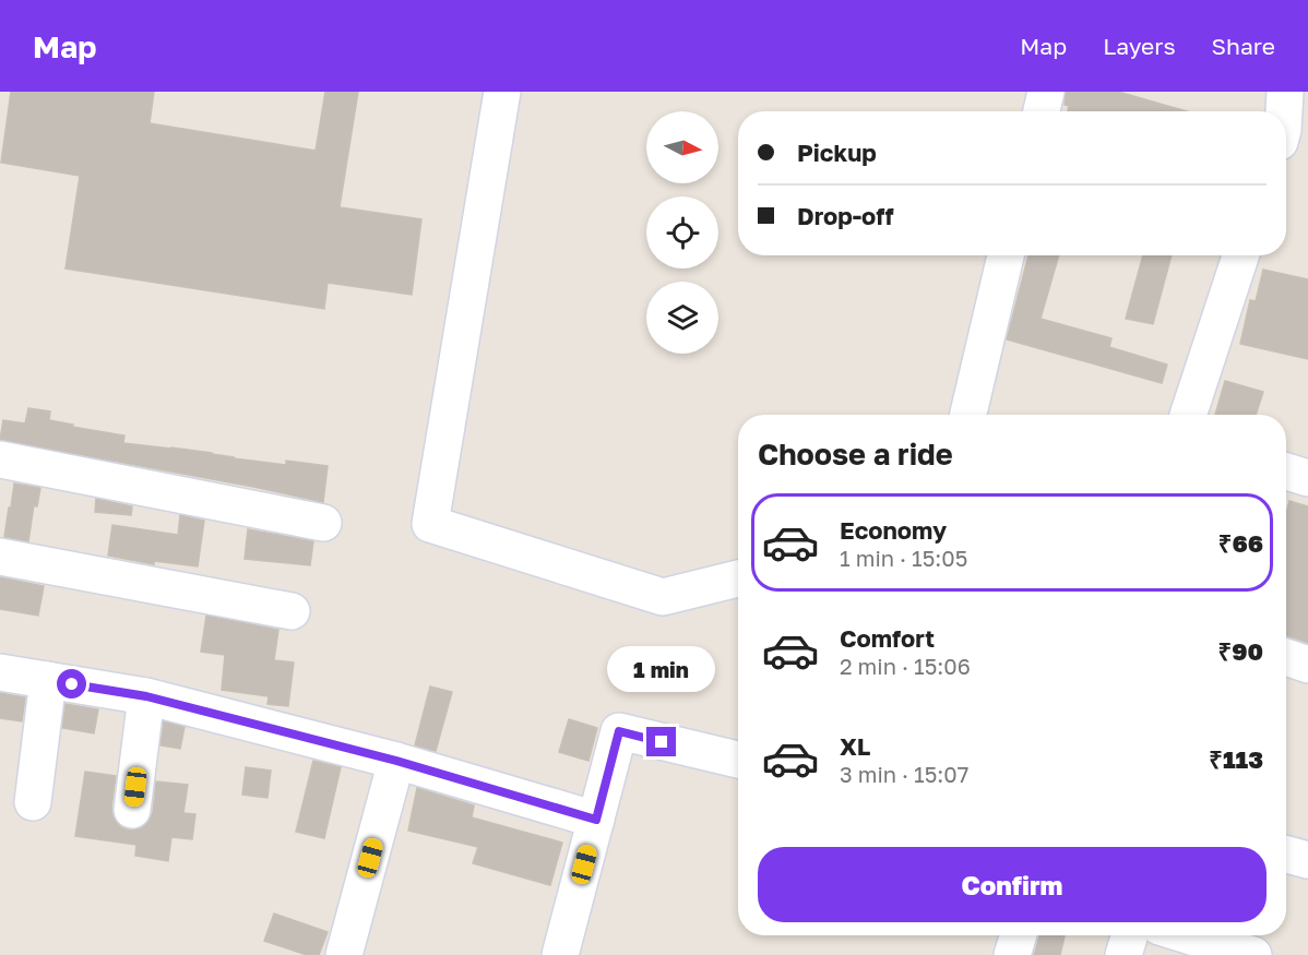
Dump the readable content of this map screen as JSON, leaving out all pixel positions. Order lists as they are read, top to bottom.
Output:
{
  "north": "right",
  "page": {
    "header": "Map",
    "nav": ["Map", "Layers", "Share"],
    "banner": ["Pickup", "Drop-off"],
    "heading": "Choose a ride",
    "list": [
      {
        "name": "Economy",
        "note": "1 min · 15:05",
        "value": "₹66"
      },
      {
        "name": "Comfort",
        "note": "2 min · 15:06",
        "value": "₹90"
      },
      {
        "name": "XL",
        "note": "3 min · 15:07",
        "value": "₹113"
      }
    ],
    "bubble": "1 min",
    "buttons": "Confirm"
  }
}
